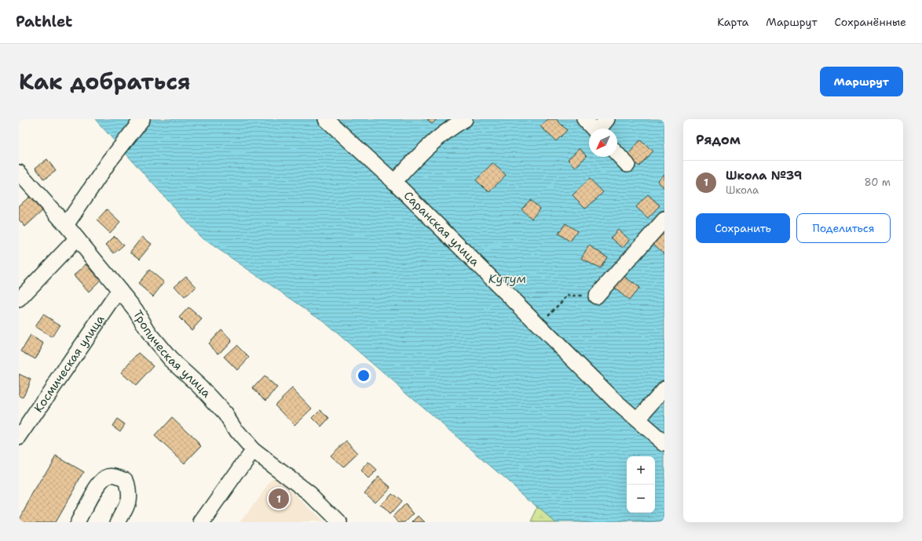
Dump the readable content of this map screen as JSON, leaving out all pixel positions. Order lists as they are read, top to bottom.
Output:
{
  "streets": {
    "street": ["Саранская улица", "Тропическая улица", "Космическая улица"]
  },
  "crossings": [
    ["Тропическая улица", "Космическая улица"]
  ],
  "water": ["Кутум"],
  "north": "bottom left",
  "page": {
    "header": "Pathlet",
    "nav": ["Карта", "Маршрут", "Сохранённые"],
    "title": "Как добраться",
    "buttons": [
      "Маршрут",
      ["Сохранить", "Поделиться"]
    ],
    "heading": "Рядом",
    "list": [
      {
        "mark": "1",
        "name": "Школа №39",
        "note": "Школа",
        "value": "80 m"
      }
    ],
    "map_buttons": ["+", "−"],
    "pins": "1"
  }
}
